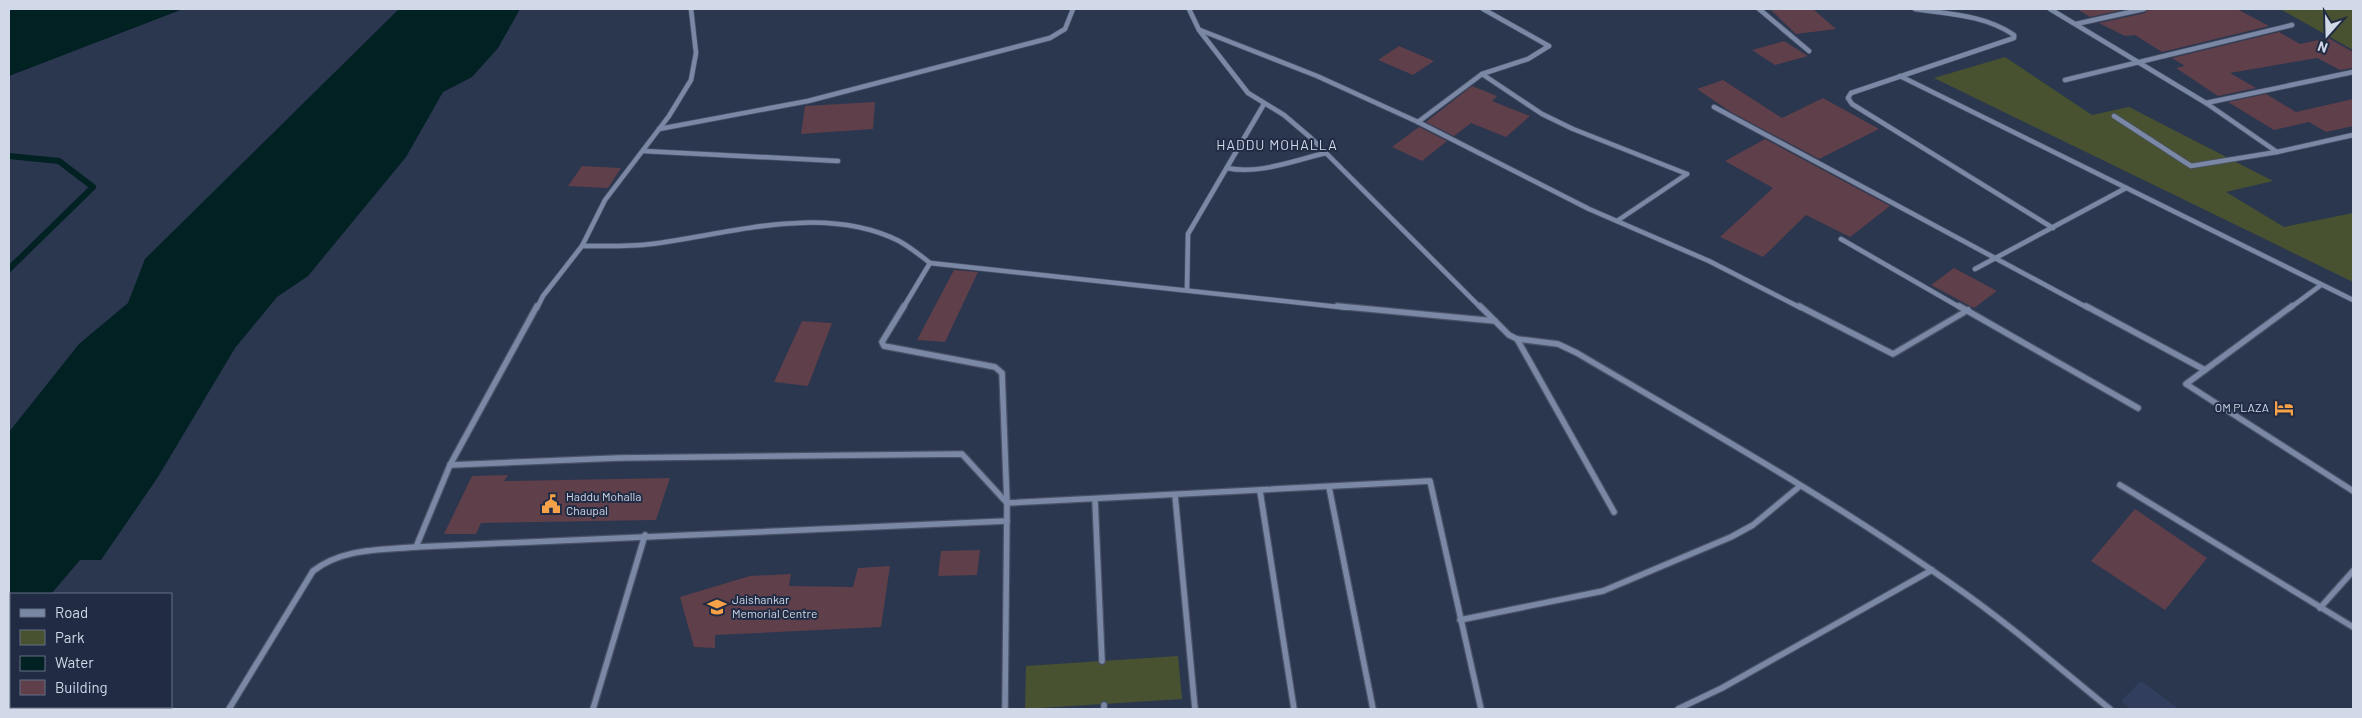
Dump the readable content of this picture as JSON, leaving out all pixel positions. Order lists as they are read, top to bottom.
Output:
{
  "districts": ["HADDU MOHALLA"],
  "places": {
    "hotel": ["OM PLAZA"],
    "public building": ["Haddu Mohalla Chaupal"],
    "school or university": ["Jaishankar Memorial Centre"]
  },
  "legend": [
    "Road",
    "Park",
    "Water",
    "Building"
  ],
  "north": "bottom"
}
